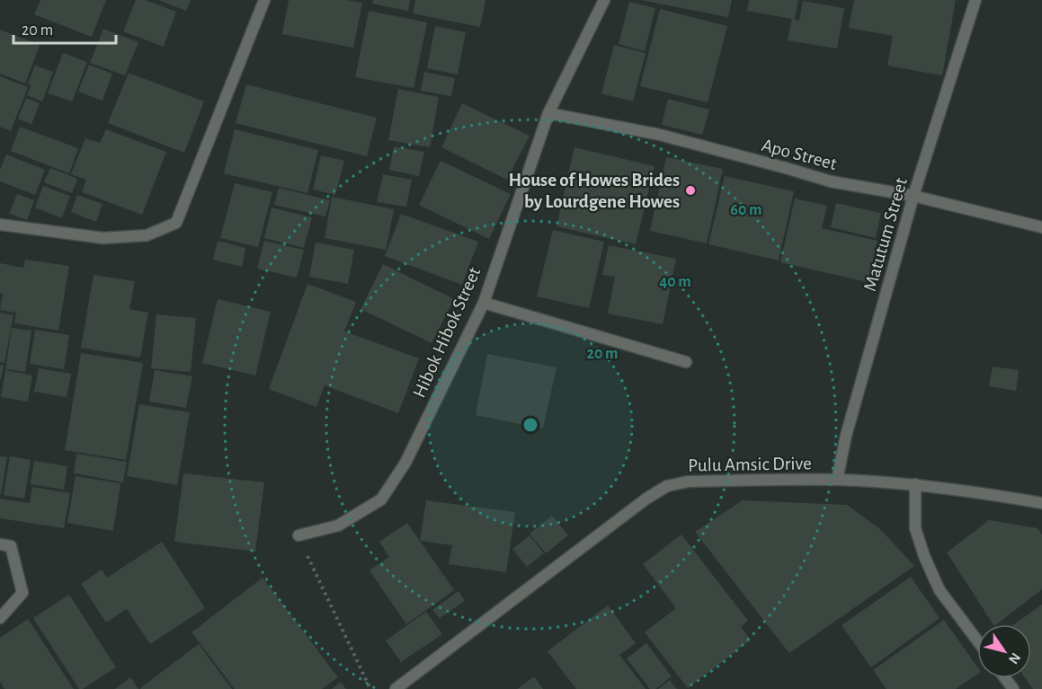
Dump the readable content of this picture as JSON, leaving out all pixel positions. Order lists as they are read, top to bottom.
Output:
{
  "streets": {
    "street": [
      "Apo Street",
      "Matutum Street",
      "Hibok Hibok Street",
      "Pulu Amsic Drive"
    ]
  },
  "crossings": [
    ["Apo Street", "Matutum Street"],
    ["Apo Street", "Hibok Hibok Street"],
    ["Matutum Street", "Pulu Amsic Drive"]
  ],
  "places": ["House of Howes Brides by Lourdgene Howes"],
  "scale_bar": "20 m",
  "north": "bottom right",
  "rings": ["60 m", "40 m", "20 m"]
}
